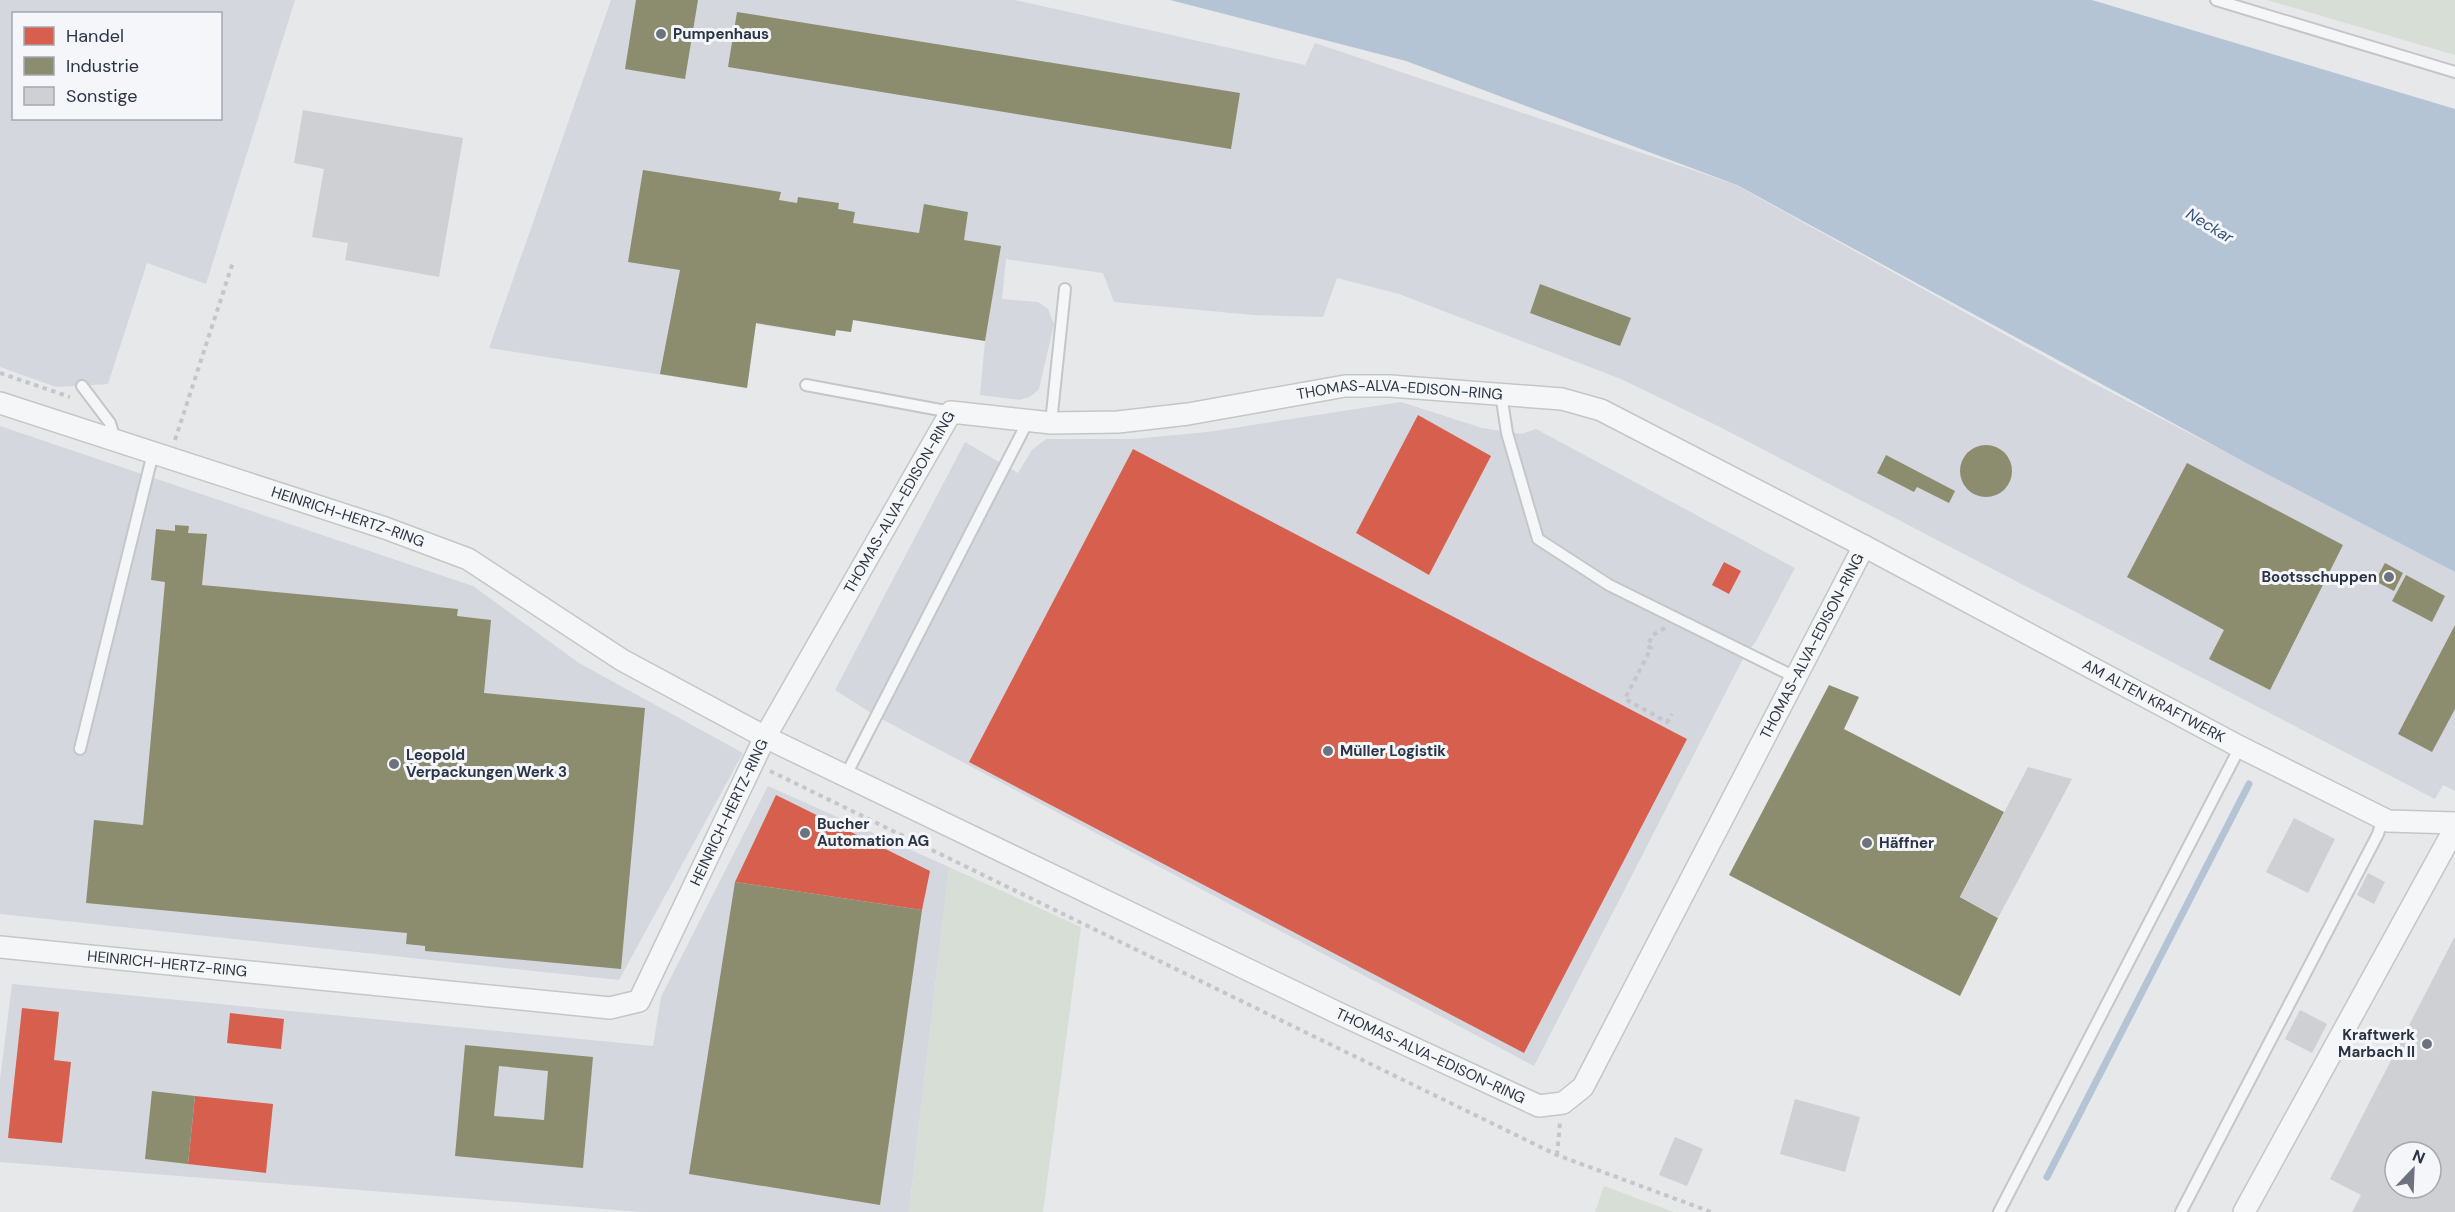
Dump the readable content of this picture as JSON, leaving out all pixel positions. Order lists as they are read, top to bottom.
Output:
{
  "streets": {
    "street": ["THOMAS-ALVA-EDISON-RING", "HEINRICH-HERTZ-RING", "AM ALTEN KRAFTWERK"]
  },
  "crossings": [
    ["THOMAS-ALVA-EDISON-RING", "HEINRICH-HERTZ-RING"],
    ["THOMAS-ALVA-EDISON-RING", "AM ALTEN KRAFTWERK"]
  ],
  "water": ["Neckar"],
  "places": [
    "Pumpenhaus",
    "Bootsschuppen",
    "Müller Logistik",
    "Leopold Verpackungen Werk 3",
    "Bucher Automation AG",
    "Häffner",
    "Kraftwerk Marbach II"
  ],
  "legend": ["Handel", "Industrie", "Sonstige"],
  "north": "top right"
}
